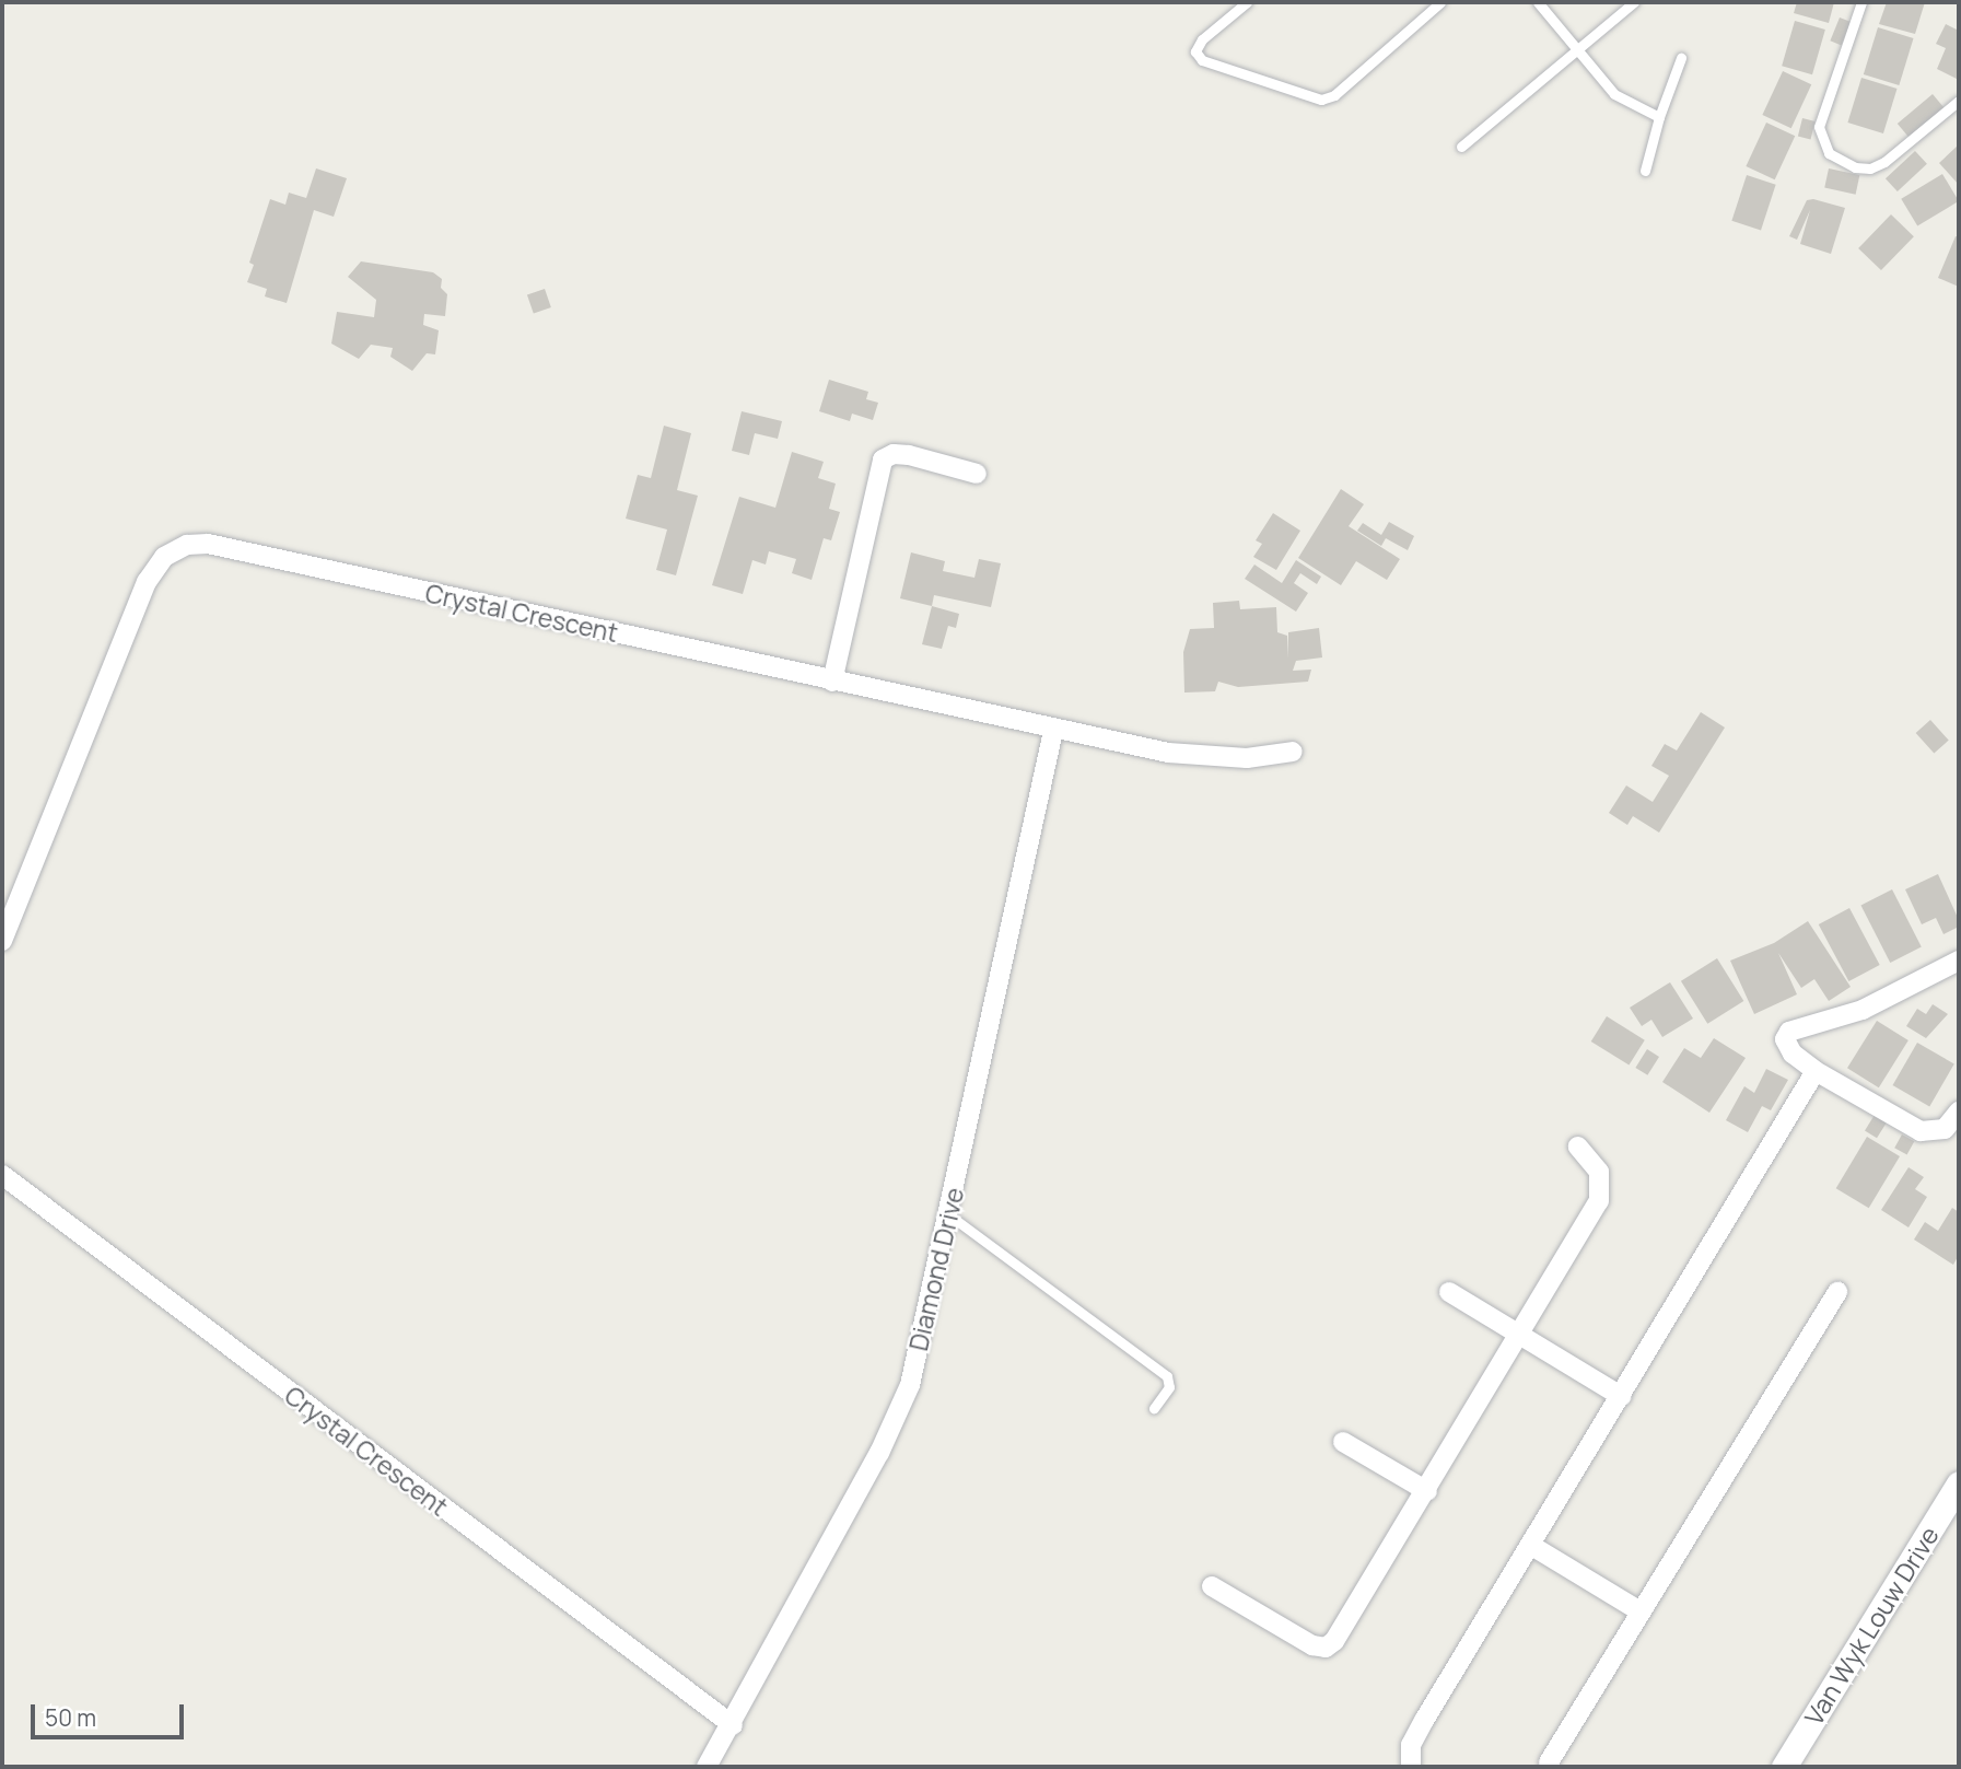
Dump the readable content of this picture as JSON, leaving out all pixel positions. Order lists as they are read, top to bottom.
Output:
{
  "streets": {
    "street": ["Crystal Crescent", "Diamond Drive", "Van Wyk Louw Drive"]
  },
  "crossings": [
    ["Crystal Crescent", "Diamond Drive"]
  ],
  "scale_bar": "50 m"
}
